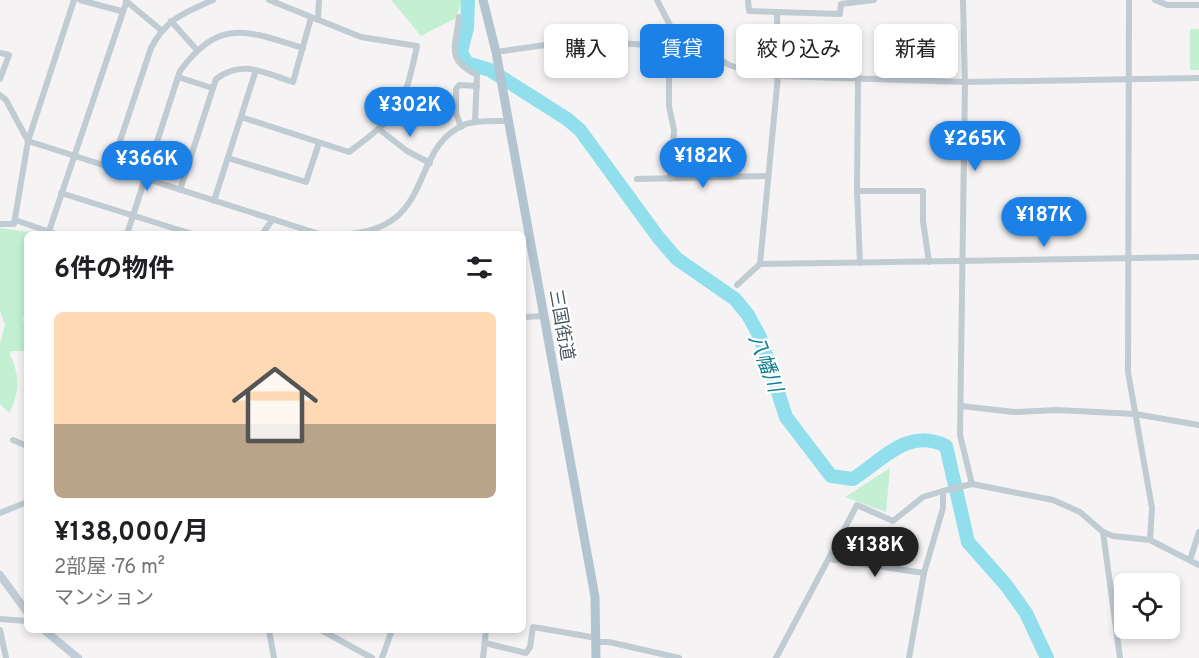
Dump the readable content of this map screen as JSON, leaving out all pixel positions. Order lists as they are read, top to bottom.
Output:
{
  "streets": {
    "main road": ["三国街道"]
  },
  "water": ["八幡川"],
  "page": {
    "chip": [
      "購入",
      "賃貸",
      "絞り込み",
      "新着"
    ],
    "price": [
      "¥302K",
      "¥265K",
      "¥182K",
      "¥366K",
      "¥187K",
      "¥138K"
    ],
    "heading": "6件の物件",
    "list": [
      {
        "name": "¥138,000/月",
        "note": "2部屋 · 76 m² · マンション"
      }
    ]
  }
}
